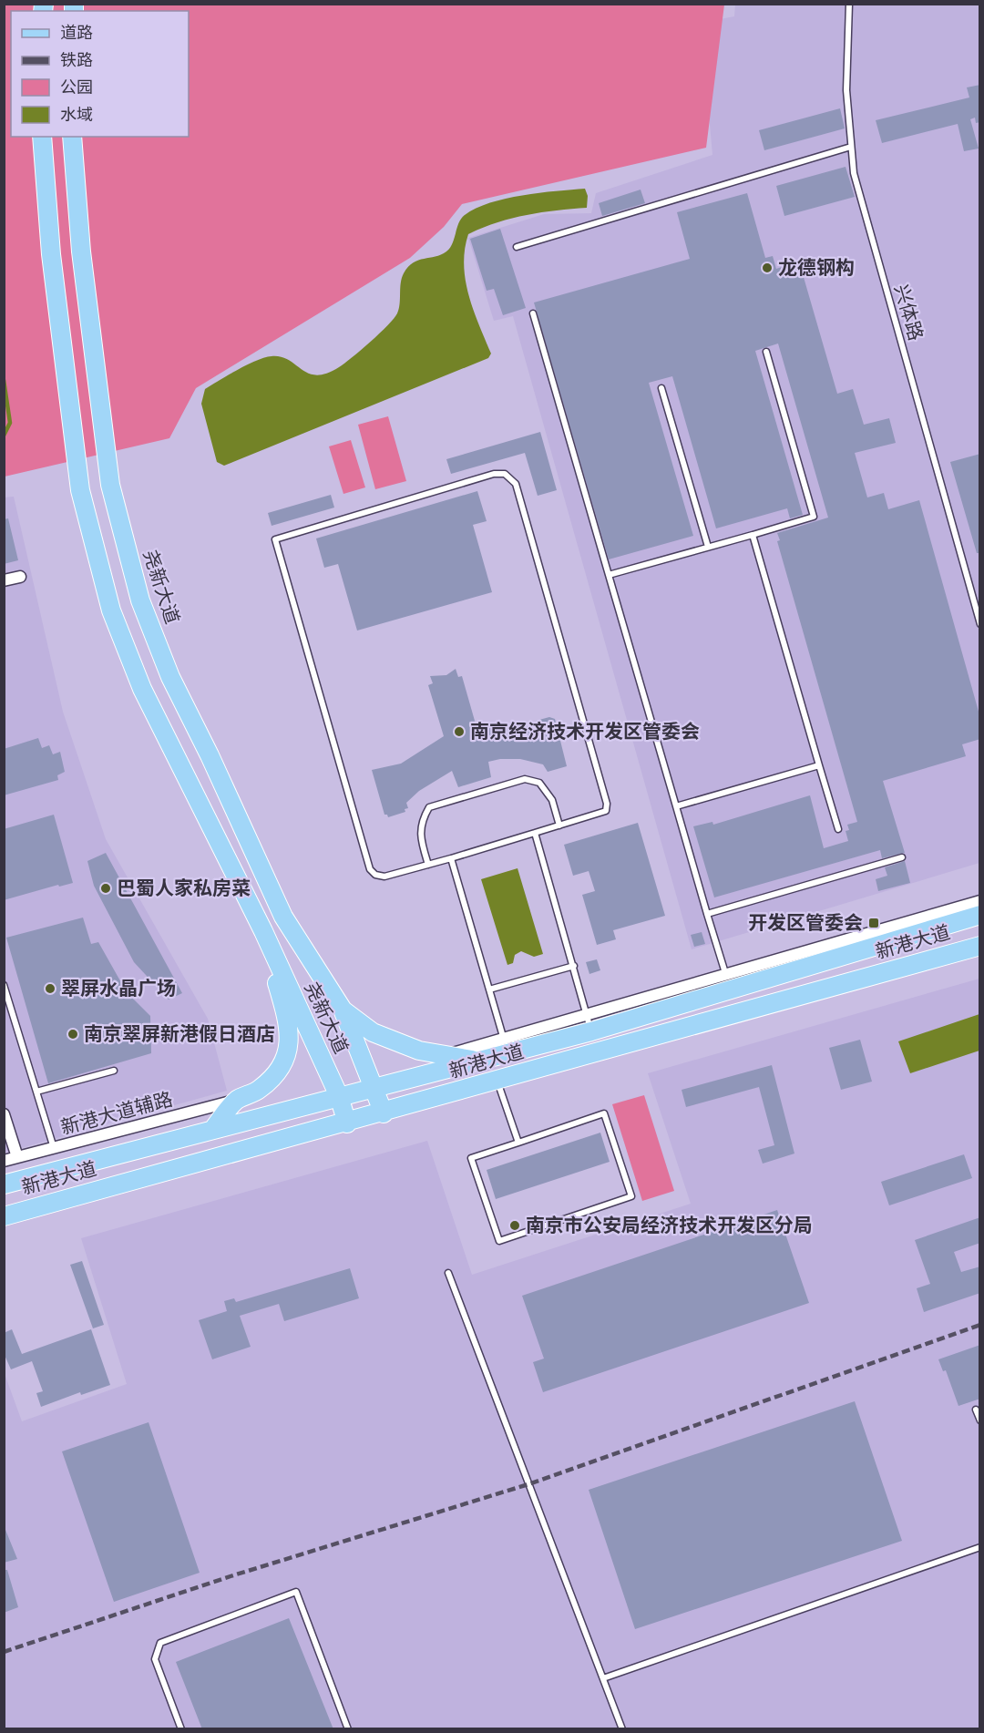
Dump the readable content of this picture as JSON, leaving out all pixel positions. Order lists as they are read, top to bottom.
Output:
{
  "streets": {
    "main road": ["尧新大道", "新港大道"],
    "street": ["新港大道辅路"],
    "lane": ["兴体路"]
  },
  "crossings": [
    ["尧新大道", "新港大道"],
    ["尧新大道", "新港大道辅路"]
  ],
  "places": {
    "other": [
      "龙德钢构",
      "南京经济技术开发区管委会",
      "巴蜀人家私房菜",
      "翠屏水晶广场",
      "南京翠屏新港假日酒店",
      "南京市公安局经济技术开发区分局"
    ],
    "transit": ["开发区管委会"]
  },
  "legend": [
    "道路",
    "铁路",
    "公园",
    "水域"
  ]
}
